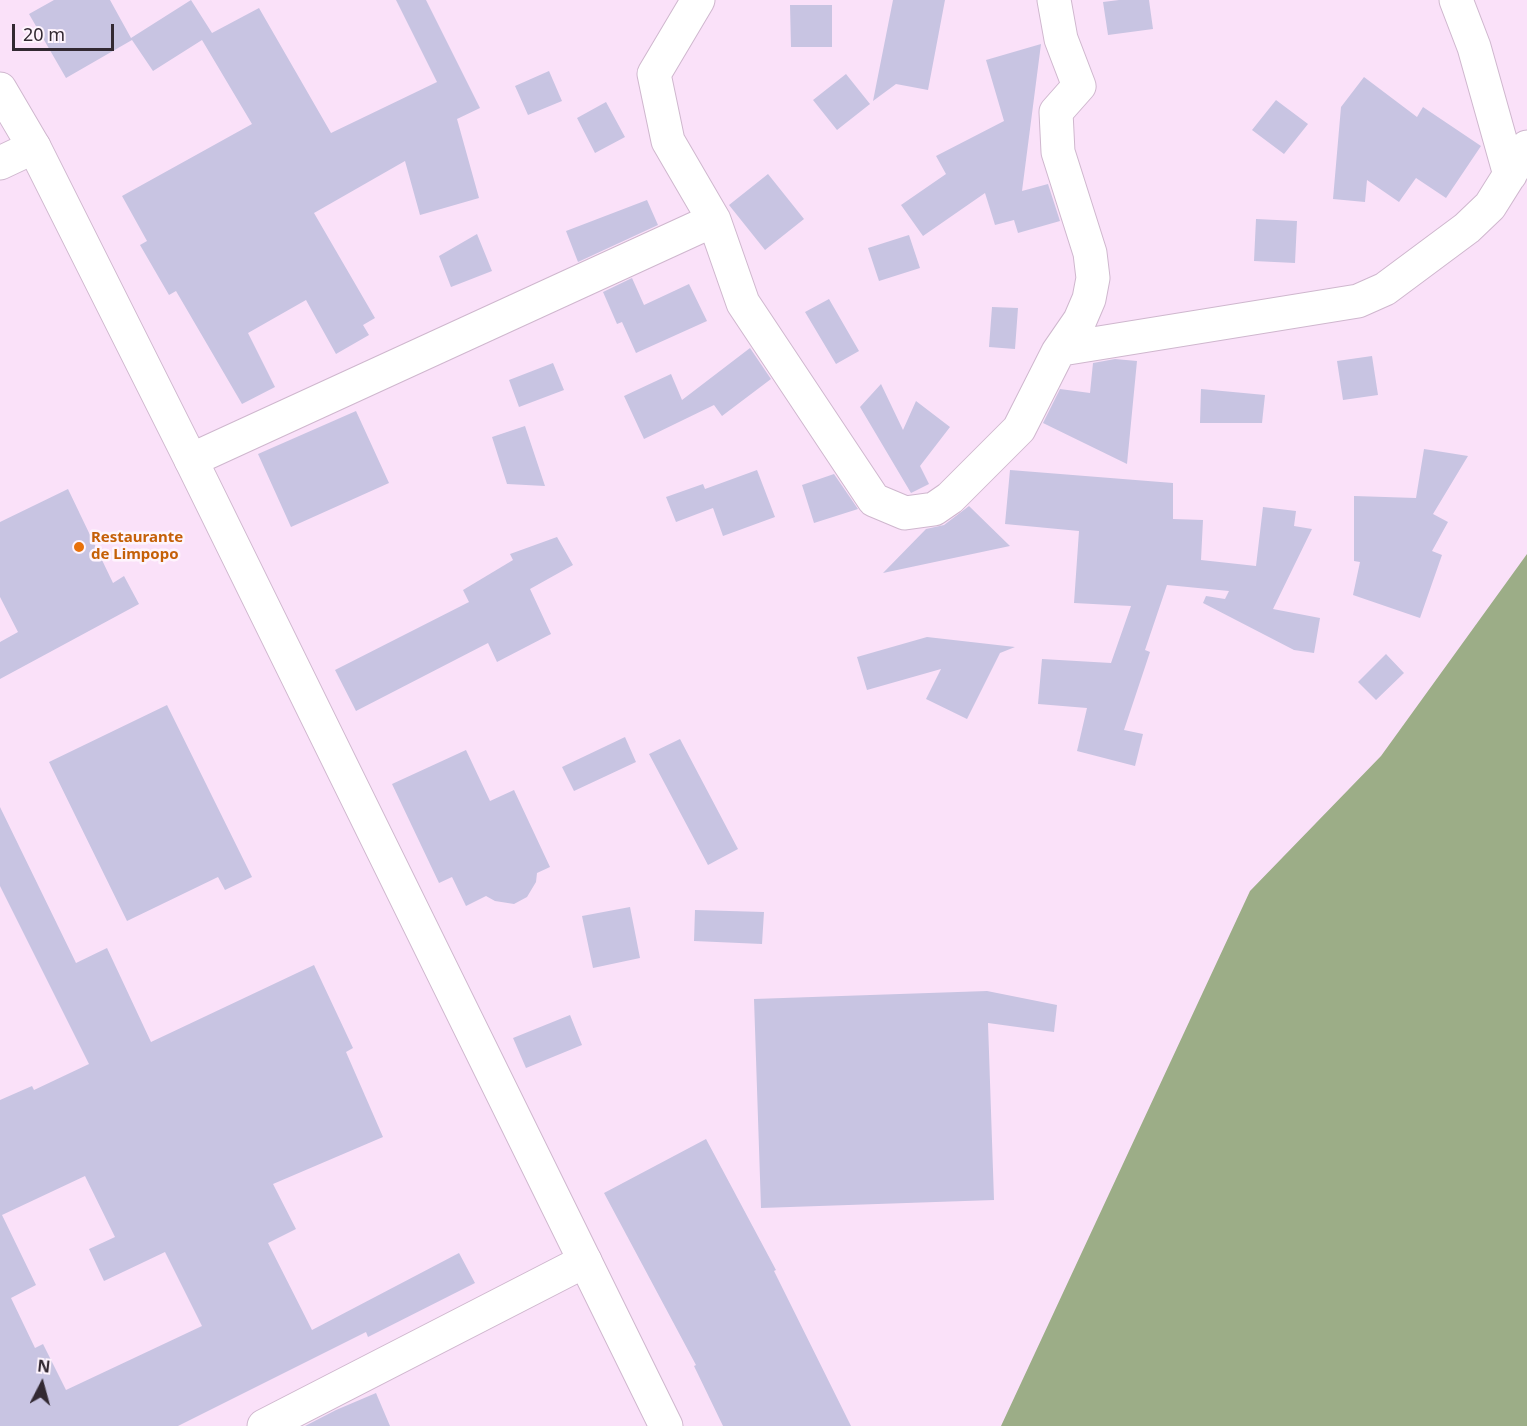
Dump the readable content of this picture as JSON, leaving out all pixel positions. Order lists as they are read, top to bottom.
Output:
{
  "places": ["Restaurante de Limpopo"],
  "scale_bar": "20 m",
  "north": "top"
}
